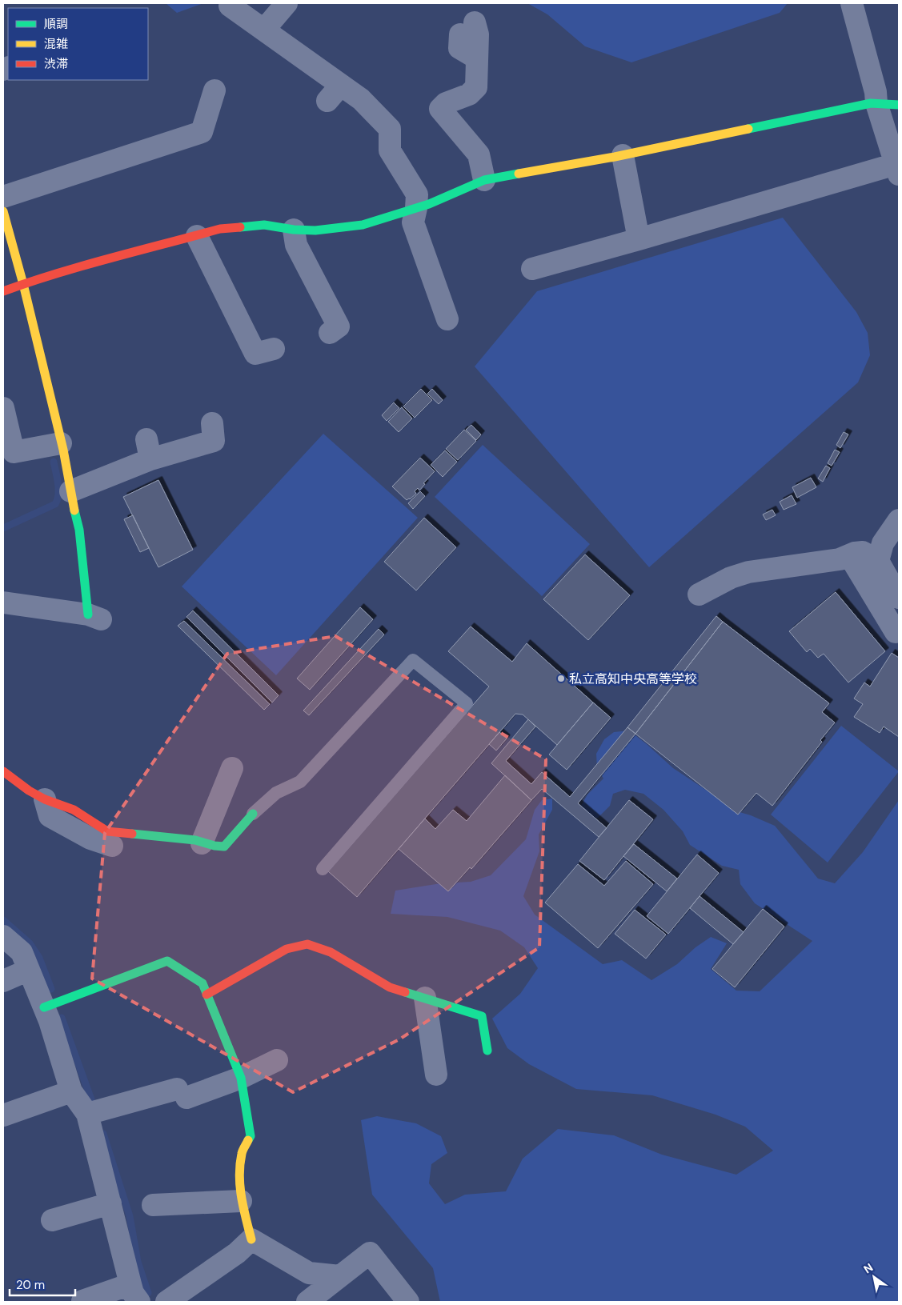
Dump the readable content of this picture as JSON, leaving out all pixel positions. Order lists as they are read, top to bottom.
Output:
{
  "places": ["私立高知中央高等学校"],
  "legend": ["順調", "混雑", "渋滞"],
  "scale_bar": "20 m",
  "north": "top left"
}
